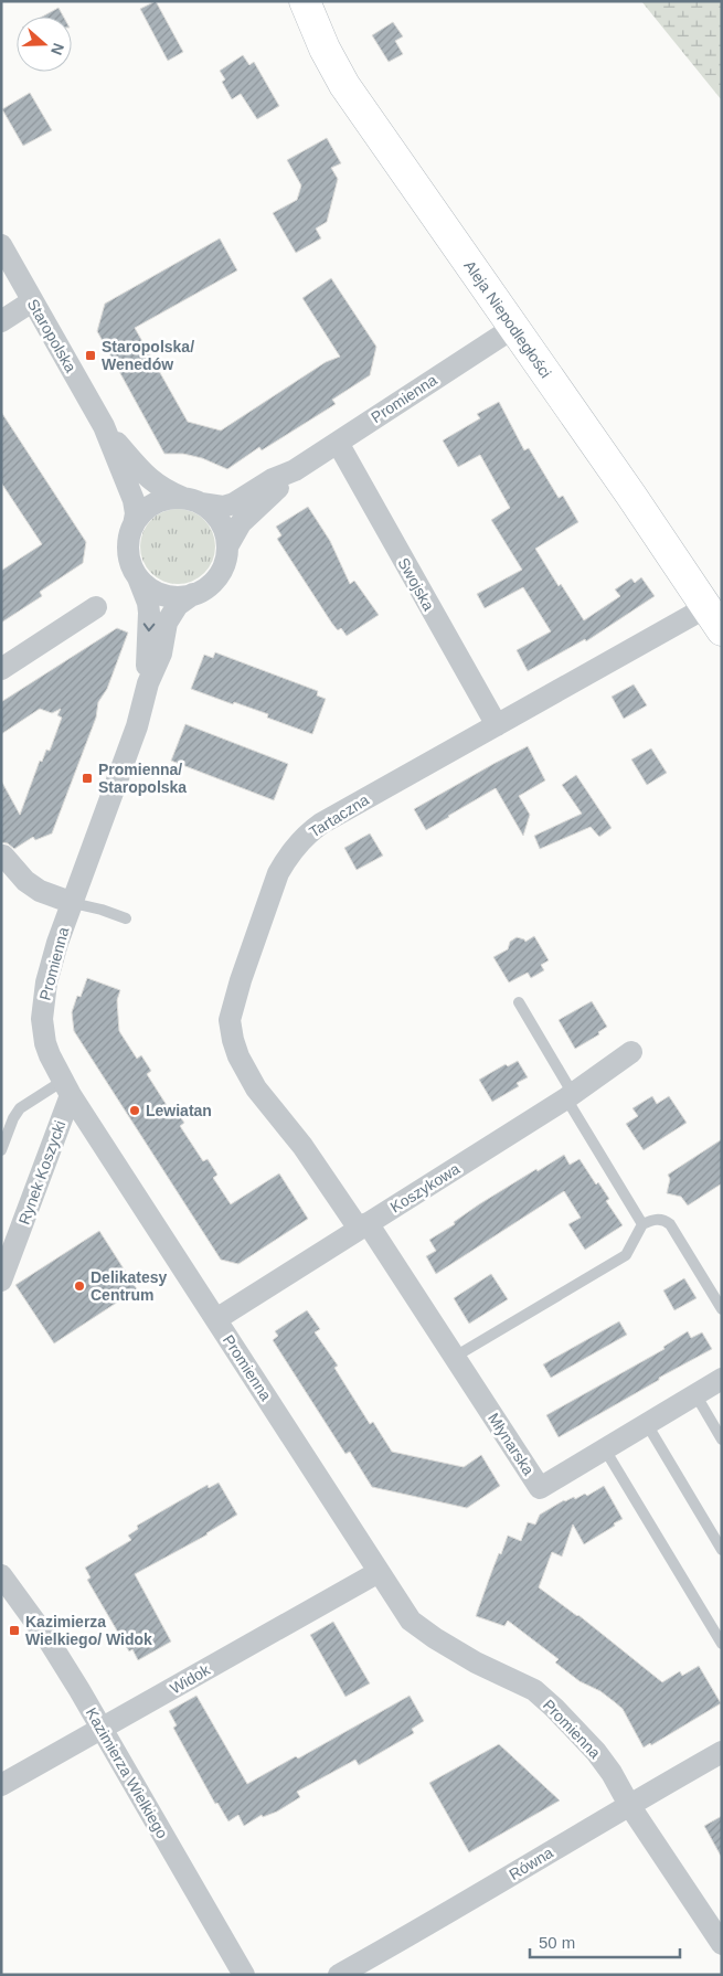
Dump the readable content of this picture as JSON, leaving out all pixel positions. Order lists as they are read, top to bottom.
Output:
{
  "streets": {
    "street": [
      "Aleja Niepodległości",
      "Staropolska",
      "Promienna",
      "Swojska",
      "Tartaczna",
      "Rynek Koszycki",
      "Koszykowa",
      "Młynarska",
      "Widok",
      "Kazimierza Wielkiego",
      "Równa"
    ]
  },
  "crossings": [
    ["Aleja Niepodległości", "Promienna"],
    ["Aleja Niepodległości", "Tartaczna"],
    ["Staropolska", "Promienna"],
    ["Promienna", "Swojska"],
    ["Promienna", "Rynek Koszycki"],
    ["Promienna", "Koszykowa"],
    ["Promienna", "Widok"],
    ["Promienna", "Równa"],
    ["Swojska", "Tartaczna"],
    ["Tartaczna", "Koszykowa"],
    ["Tartaczna", "Młynarska"],
    ["Koszykowa", "Młynarska"],
    ["Widok", "Kazimierza Wielkiego"]
  ],
  "places": {
    "transit": ["Staropolska/ Wenedów", "Promienna/ Staropolska", "Kazimierza Wielkiego/ Widok"],
    "other": ["Lewiatan", "Delikatesy Centrum"]
  },
  "scale_bar": "50 m",
  "north": "right"
}
